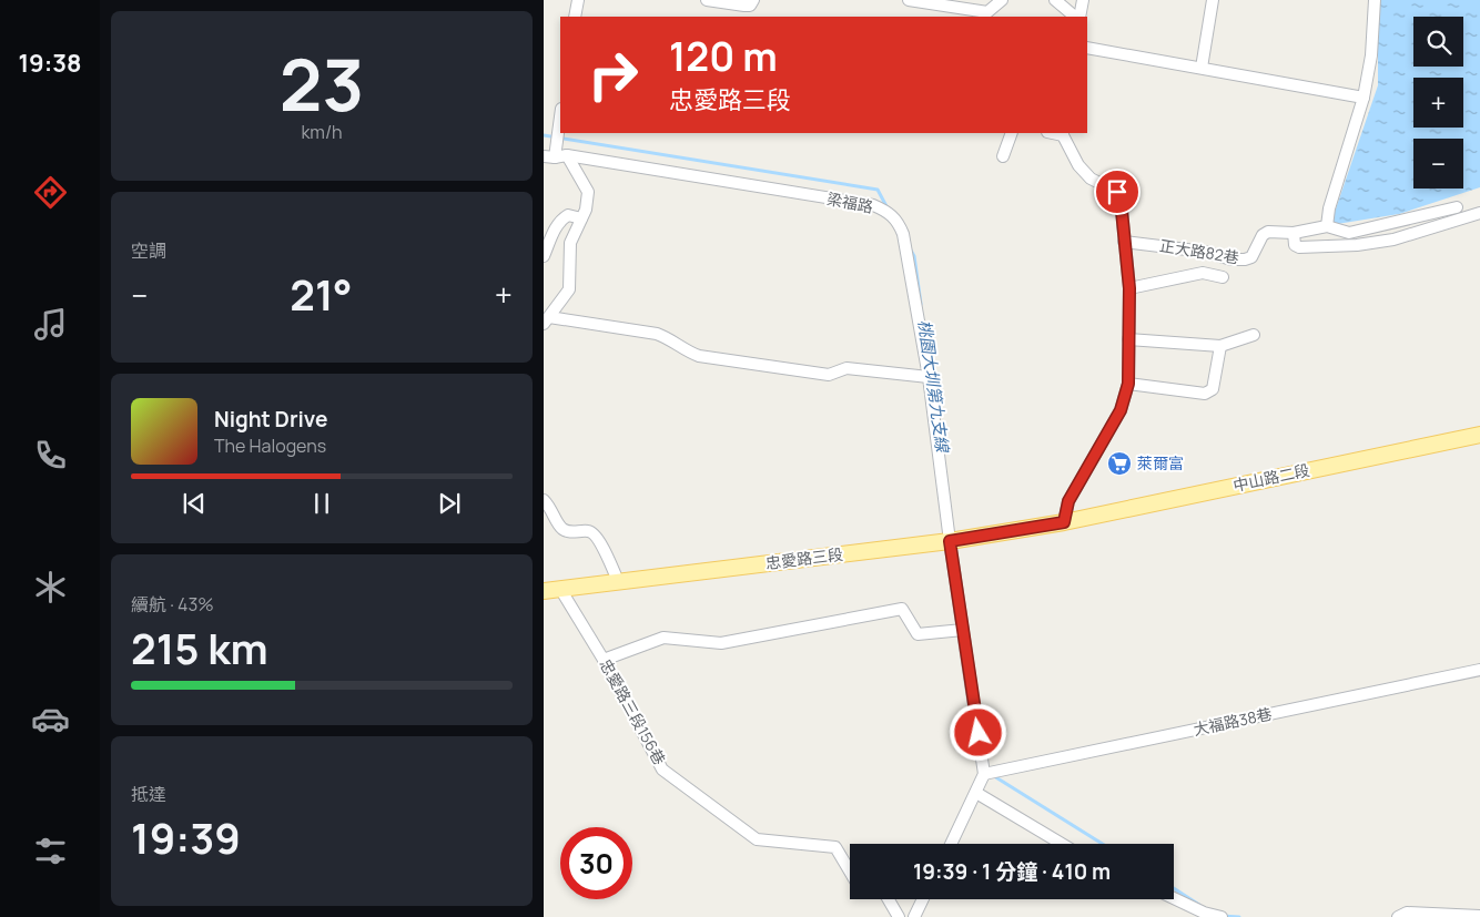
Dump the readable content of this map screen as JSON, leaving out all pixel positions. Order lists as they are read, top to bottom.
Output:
{
  "streets": {
    "main road": ["中山路二段", "忠愛路三段"],
    "street": [
      "梁福路",
      "正大路82巷",
      "忠愛路三段156巷",
      "大福路38巷"
    ]
  },
  "crossings": [
    ["梁福路", "忠愛路三段"],
    ["梁福路", "大福路38巷"],
    ["中山路二段", "忠愛路三段"],
    ["忠愛路三段", "忠愛路三段156巷"]
  ],
  "water": ["桃園大圳第九支線"],
  "places": {
    "supermarket": ["萊爾富"]
  },
  "page": {
    "tabs": "19:38",
    "tile": [
      ["23", "km/h"],
      "空調",
      ["續航 · 43%", "215 km"],
      ["抵達", "19:39"]
    ],
    "map_buttons": ["+", "−"],
    "turn": ["120 m", "忠愛路三段"],
    "heat": ["−", "21°", "+"],
    "song": ["Night Drive", "The Halogens"],
    "limit": "30",
    "trip": "19:39 · 1 分鐘 · 410 m"
  }
}
